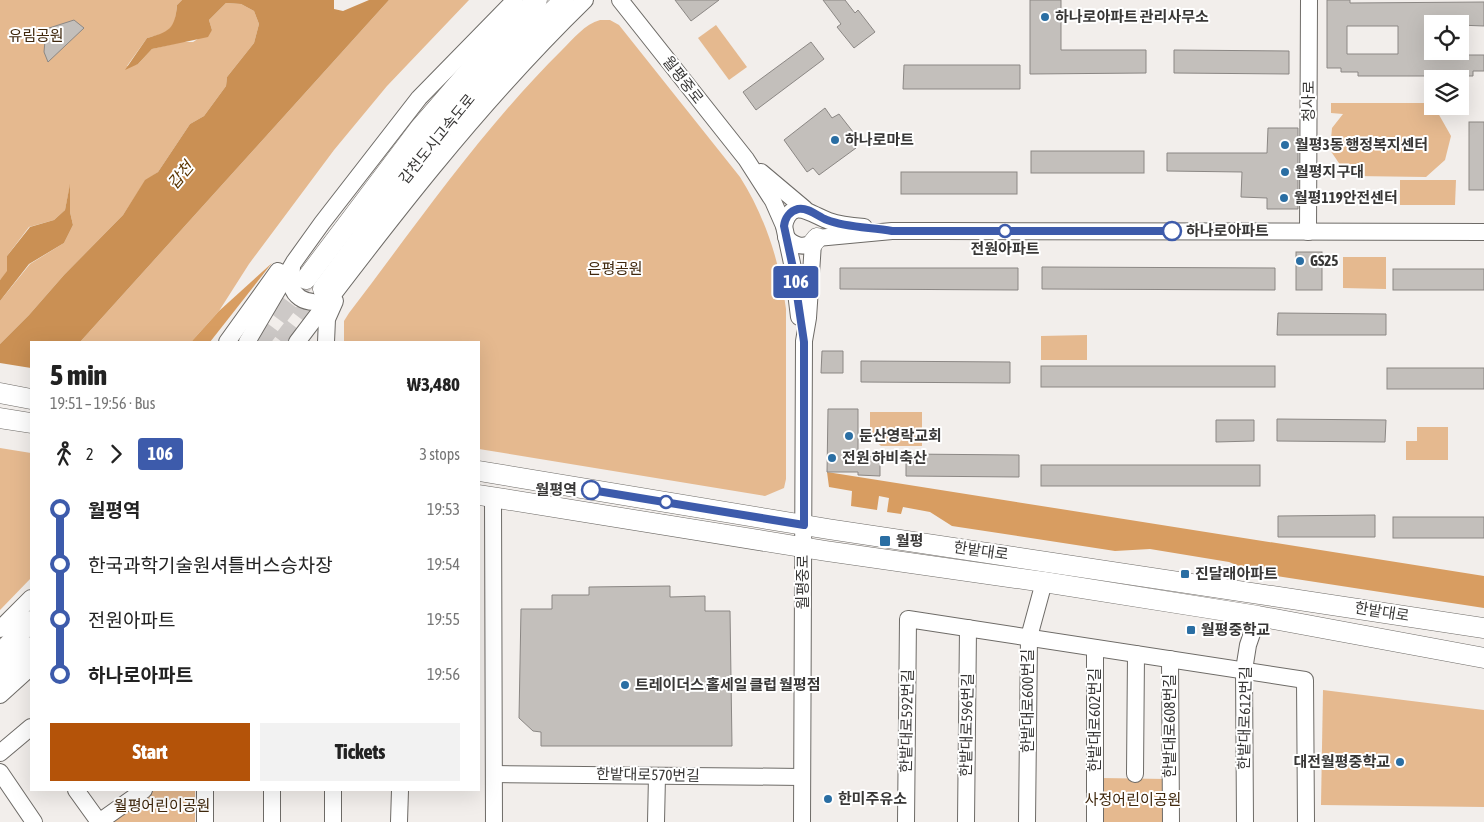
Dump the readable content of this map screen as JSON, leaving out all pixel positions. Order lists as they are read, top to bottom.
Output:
{
  "streets": {
    "main road": ["갑천도시고속도로", "한밭대로"],
    "street": [
      "월평중로",
      "청사로",
      "한밭대로600번길",
      "한밭대로612번길",
      "한밭대로602번길",
      "한밭대로592번길",
      "한밭대로596번길",
      "한밭대로608번길",
      "한밭대로570번길"
    ]
  },
  "crossings": [
    ["월평중로", "한밭대로"],
    ["월평중로", "한밭대로570번길"],
    ["한밭대로", "한밭대로600번길"],
    ["한밭대로", "한밭대로612번길"],
    ["한밭대로592번길", "한밭대로596번길"]
  ],
  "water": ["갑천"],
  "parks": [
    "유림공원",
    "은평공원",
    "사정어린이공원",
    "월평어린이공원"
  ],
  "places": {
    "other": [
      "하나로아파트 관리사무소",
      "하나로마트",
      "월평3동 행정복지센터",
      "월평지구대",
      "월평119안전센터",
      "전원아파트",
      "하나로아파트",
      "GS25",
      "둔산영락교회",
      "전원 하비축산",
      "월평역",
      "트레이더스 홀세일 클럽 월평점",
      "대전월평중학교",
      "한미주유소"
    ],
    "transit": ["월평", "진달래아파트", "월평중학교"]
  },
  "lines": ["bus line 106"],
  "page": {
    "on_map": "106",
    "heading": ["5 min", "19:51 – 19:56 · Bus", "₩3,480"],
    "legs": ["2", "106", "3 stops"],
    "list": [
      {
        "name": "월평역",
        "value": "19:53"
      },
      {
        "name": "한국과학기술원셔틀버스승차장",
        "value": "19:54"
      },
      {
        "name": "전원아파트",
        "value": "19:55"
      },
      {
        "name": "하나로아파트",
        "value": "19:56"
      }
    ],
    "buttons": ["Start", "Tickets"]
  }
}
